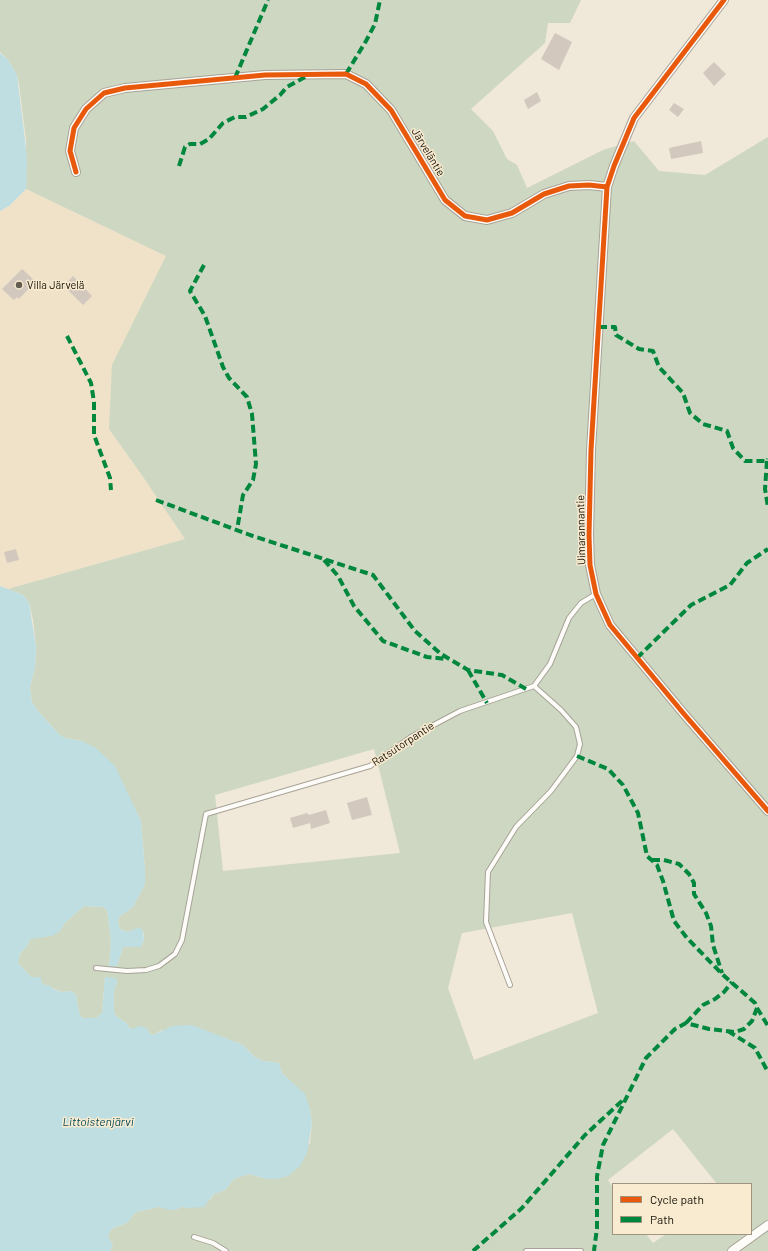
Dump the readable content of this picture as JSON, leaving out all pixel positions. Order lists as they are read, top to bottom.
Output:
{
  "streets": {
    "street": ["Järveläntie", "Uimarannantie"],
    "lane": ["Ratsutorpantie"]
  },
  "crossings": [
    ["Järveläntie", "Uimarannantie"]
  ],
  "water": ["Littoistenjärvi"],
  "places": ["Villa Järvelä"],
  "legend": ["Cycle path", "Path"]
}
